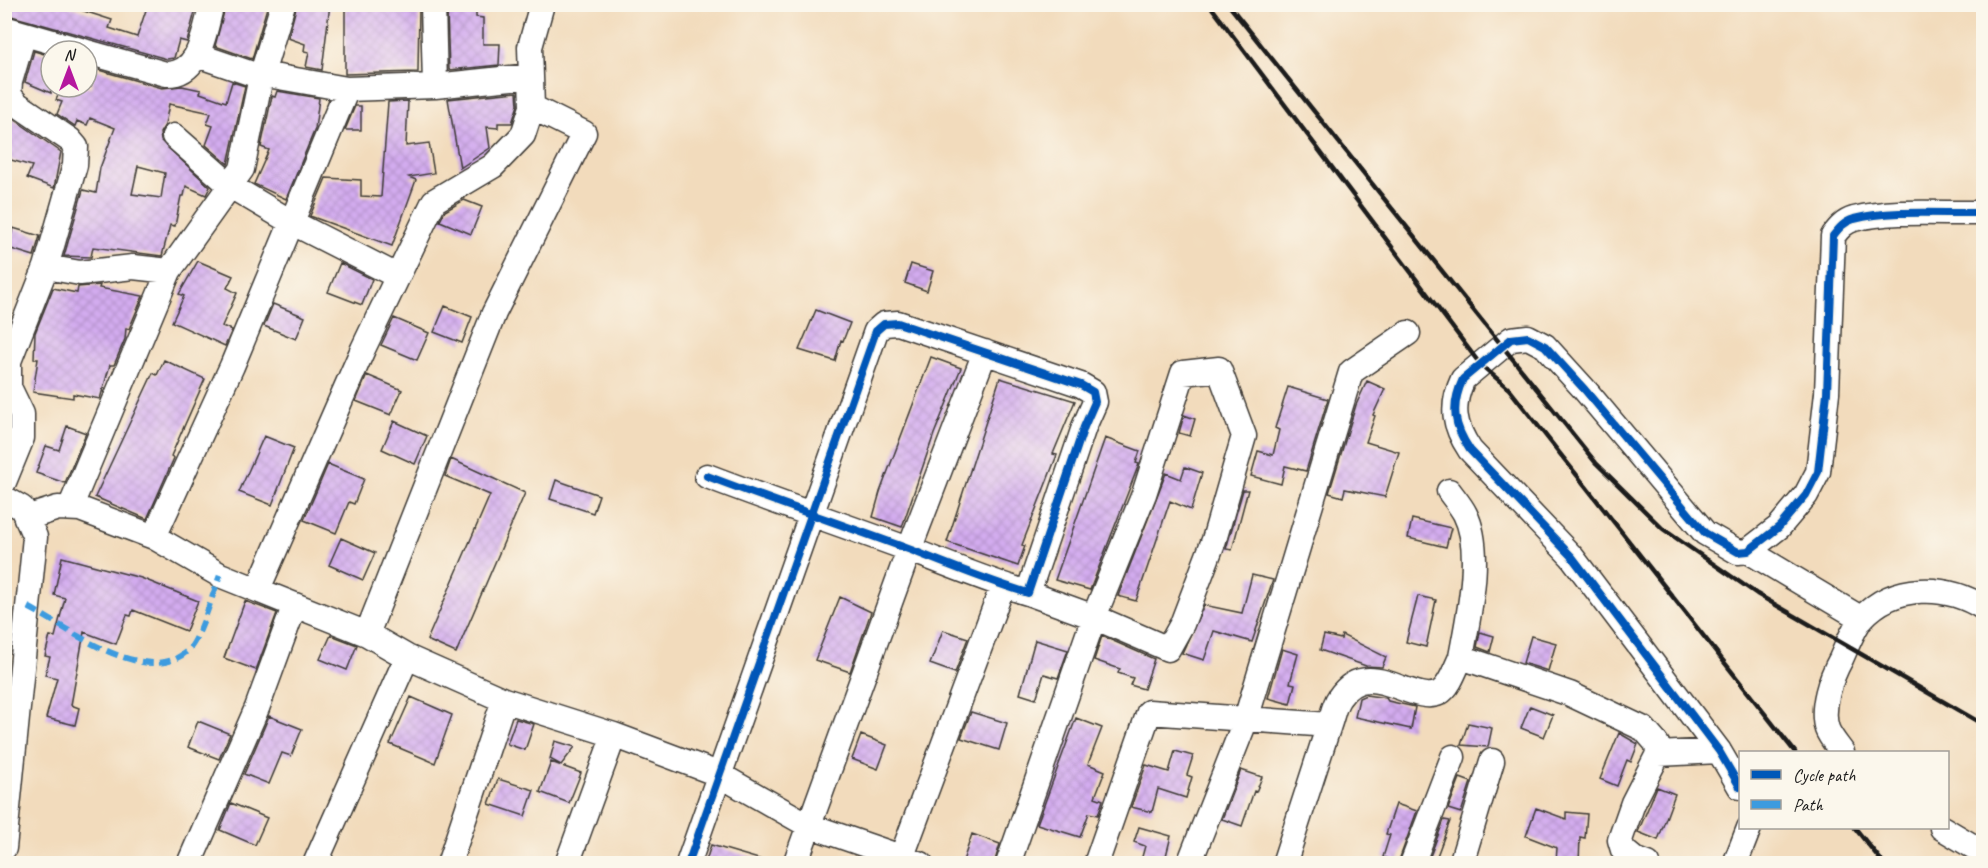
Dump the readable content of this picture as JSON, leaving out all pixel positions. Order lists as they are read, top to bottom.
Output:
{
  "legend": ["Cycle path", "Path"],
  "north": "top"
}
